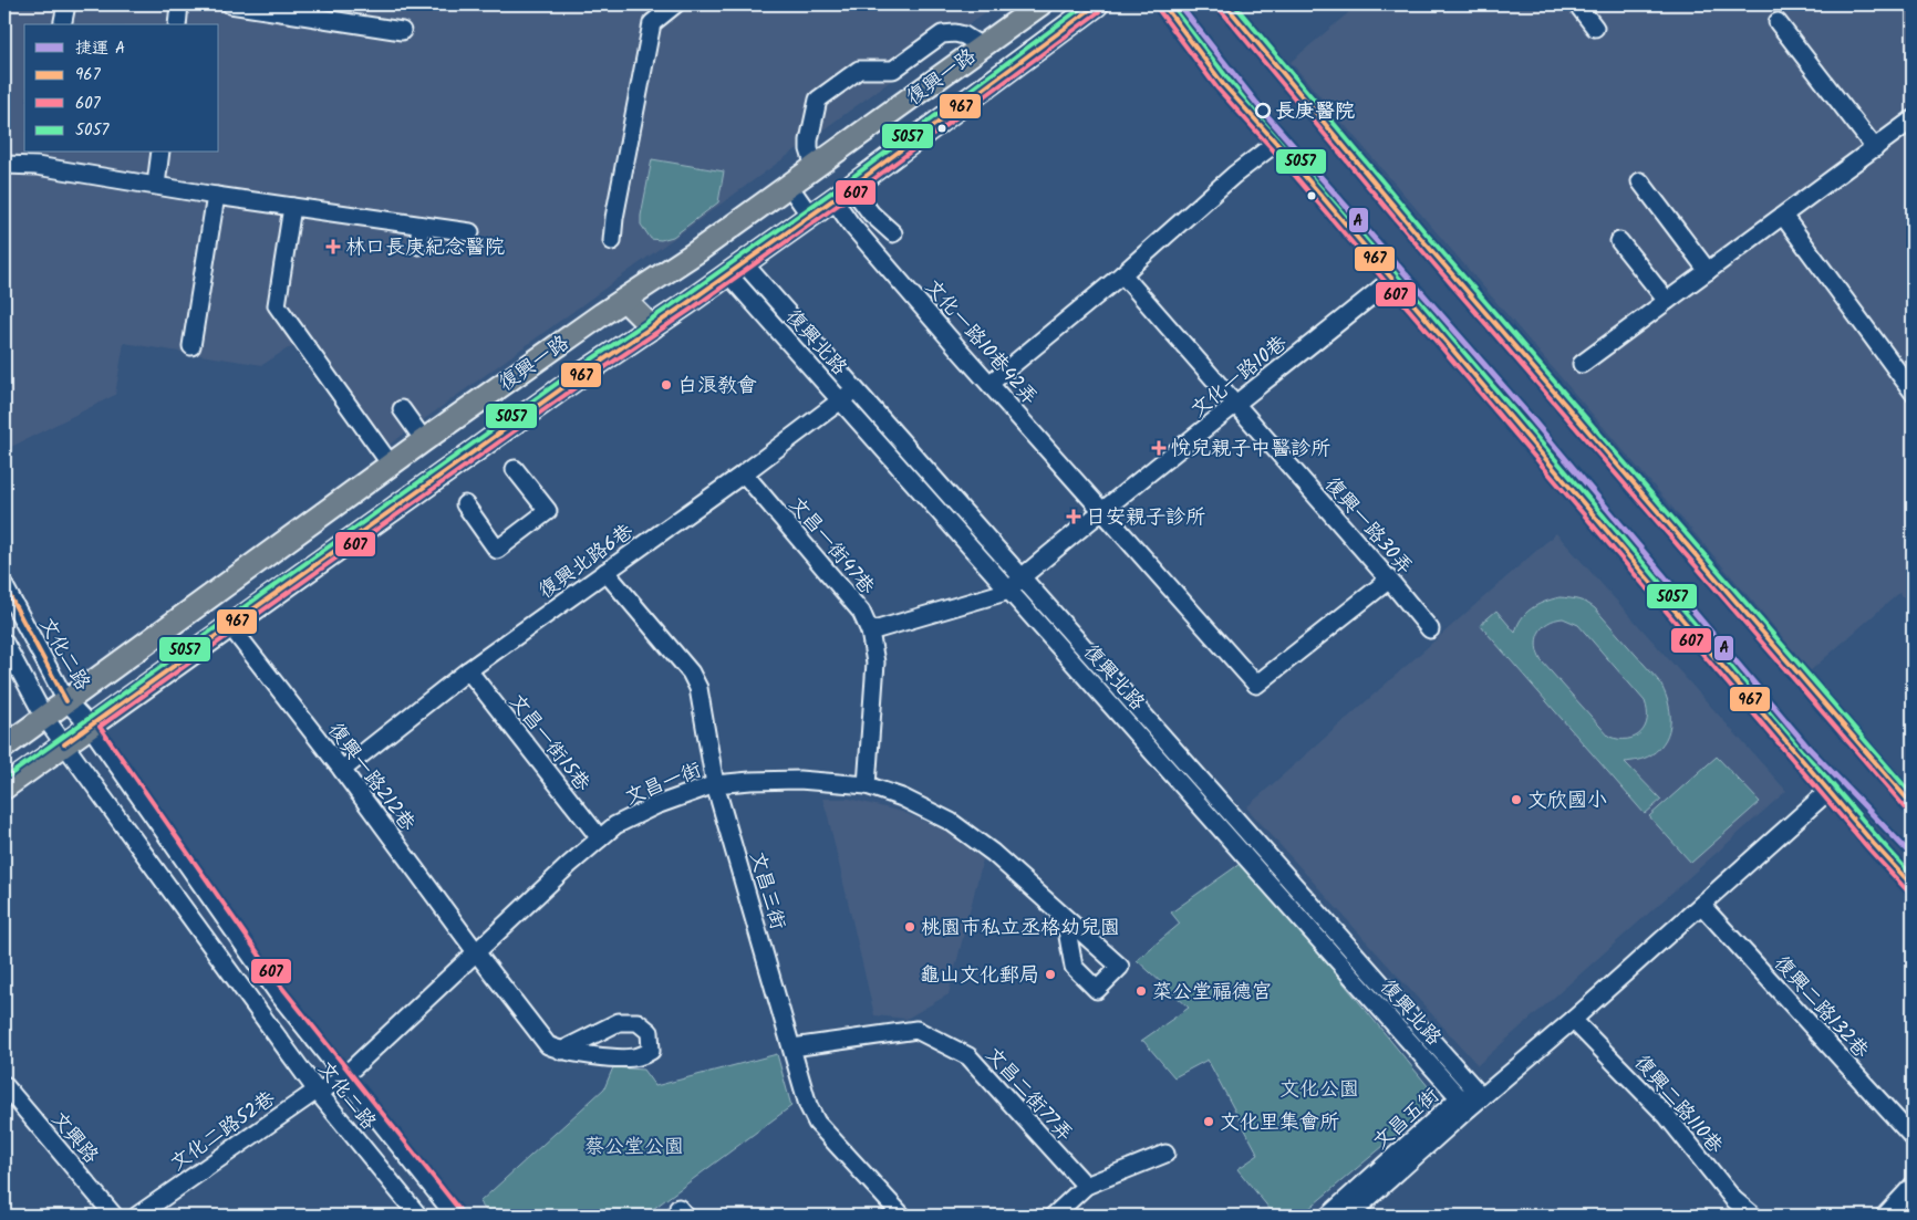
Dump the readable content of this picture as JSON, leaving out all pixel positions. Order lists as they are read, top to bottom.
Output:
{
  "streets": {
    "main road": ["復興一路"],
    "street": [
      "復興北路",
      "文化一路10巷42弄",
      "文化一路10巷",
      "復興一路30弄",
      "文昌一街47巷",
      "復興北路6巷",
      "文化二路",
      "文昌一街15巷",
      "復興一路212巷",
      "文昌一街",
      "文昌三街",
      "復興二路132巷",
      "文昌二街77弄",
      "復興二路110巷",
      "文昌五街",
      "文化二路52巷",
      "文興路"
    ]
  },
  "crossings": [
    ["復興一路", "復興北路"],
    ["復興一路", "文化一路10巷42弄"],
    ["復興一路", "文化二路"],
    ["復興一路", "復興一路212巷"],
    ["復興北路", "文化一路10巷"],
    ["復興北路", "復興北路6巷"],
    ["復興北路", "文昌五街"],
    ["文化一路10巷42弄", "文化一路10巷"],
    ["文化一路10巷42弄", "復興一路30弄"],
    ["文化一路10巷", "復興一路30弄"],
    ["文昌一街47巷", "復興北路6巷"],
    ["文昌一街47巷", "文昌一街"],
    ["復興北路6巷", "文昌一街15巷"],
    ["復興北路6巷", "復興一路212巷"],
    ["復興北路6巷", "文昌三街"],
    ["文化二路", "文昌一街"],
    ["文化二路", "文化二路52巷"],
    ["文昌一街15巷", "文昌一街"],
    ["復興一路212巷", "文昌一街"],
    ["文昌一街", "文昌三街"],
    ["文昌一街", "文化二路52巷"],
    ["文昌三街", "文昌二街77弄"]
  ],
  "parks": ["文化公園", "蔡公堂公園"],
  "places": {
    "other": [
      "長庚醫院",
      "白浪教會",
      "文欣國小",
      "桃園市私立丞格幼兒園",
      "龜山文化郵局",
      "菜公堂福德宮",
      "文化里集會所"
    ],
    "health": ["林口長庚紀念醫院", "悅兒親子中醫診所", "日安親子診所"]
  },
  "lines": [
    "metro line A",
    "transit line 967",
    "transit line 5057",
    "transit line 607"
  ],
  "legend": [
    "捷運 A",
    "967",
    "607",
    "5057"
  ]
}
